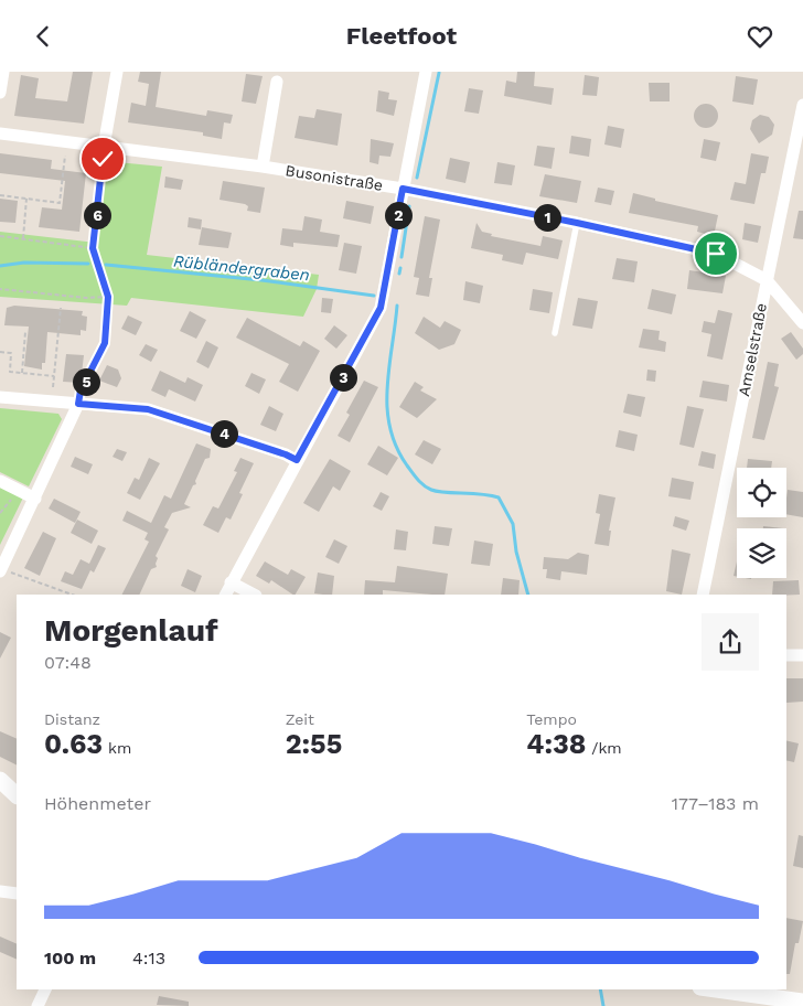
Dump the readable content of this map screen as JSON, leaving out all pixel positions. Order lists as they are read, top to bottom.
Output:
{
  "streets": {
    "street": ["Busonistraße", "Amselstraße"]
  },
  "crossings": [
    ["Busonistraße", "Amselstraße"]
  ],
  "water": ["Rübländergraben"],
  "page": {
    "header": "Fleetfoot",
    "pins": [
      "2",
      "6",
      "1",
      "3",
      "5",
      "4"
    ],
    "heading": ["Morgenlauf", "07:48"],
    "stats": [
      ["Distanz", "0.63 km"],
      ["Zeit", "2:55"],
      ["Tempo", "4:38 /km"]
    ],
    "chart": ["Höhenmeter", "177–183 m"],
    "list": [
      {
        "name": "100 m",
        "note": "4:13"
      }
    ]
  }
}
